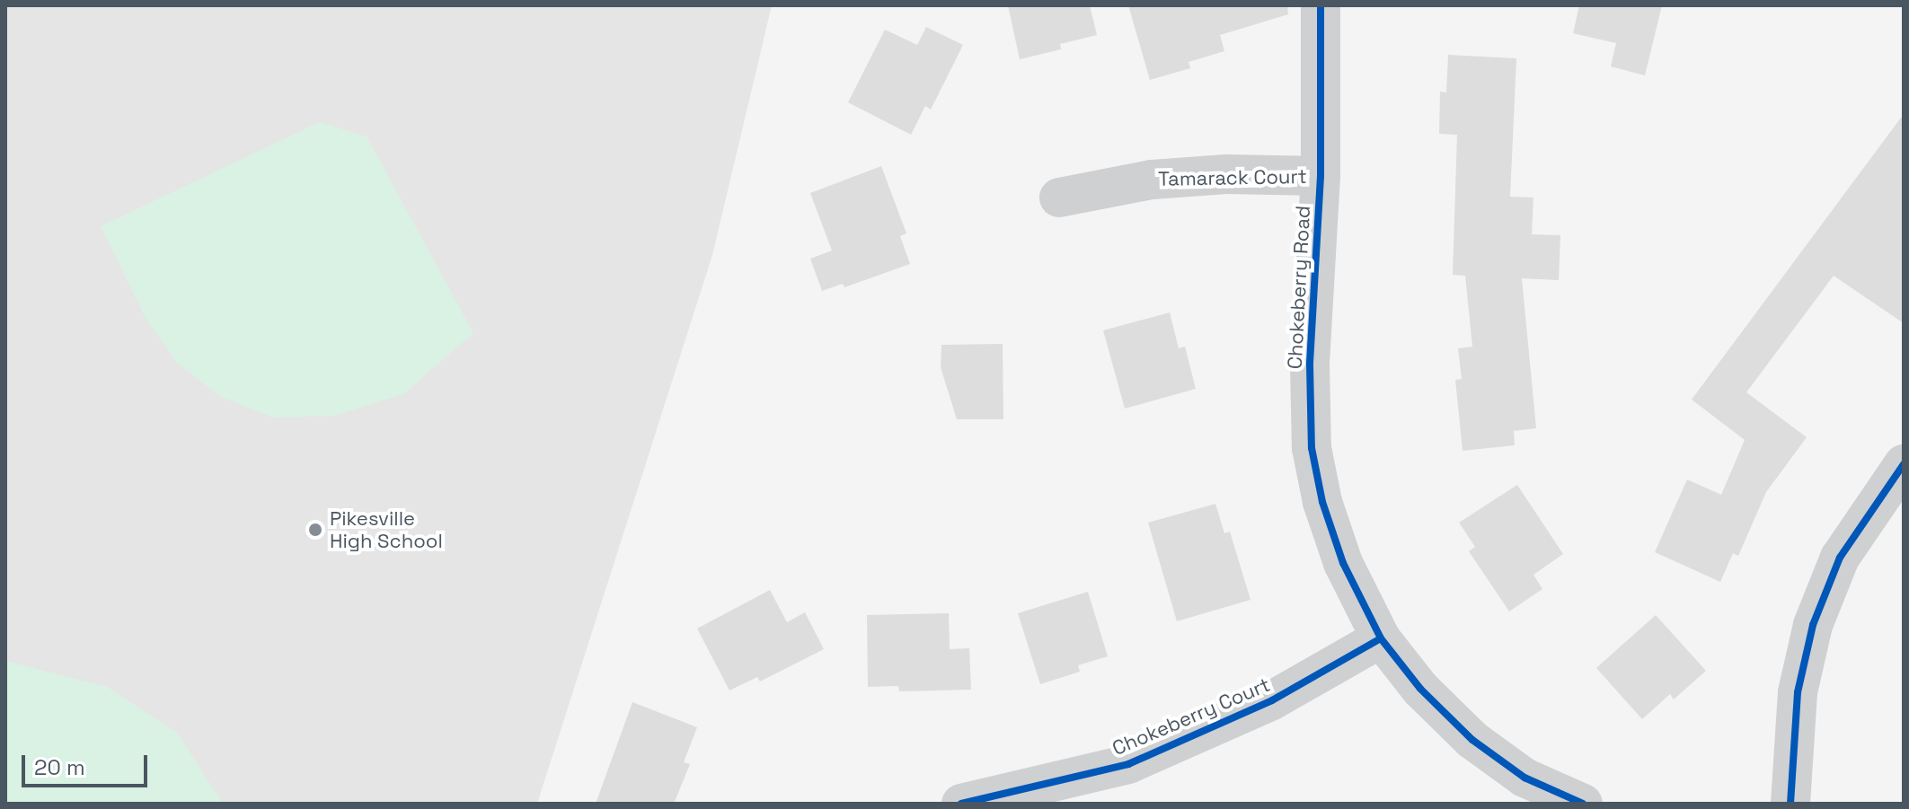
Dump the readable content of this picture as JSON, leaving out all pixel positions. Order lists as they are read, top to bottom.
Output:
{
  "streets": {
    "street": ["Tamarack Court", "Chokeberry Road", "Chokeberry Court"]
  },
  "crossings": [
    ["Tamarack Court", "Chokeberry Road"],
    ["Chokeberry Road", "Chokeberry Court"]
  ],
  "places": ["Pikesville High School"],
  "scale_bar": "20 m"
}
